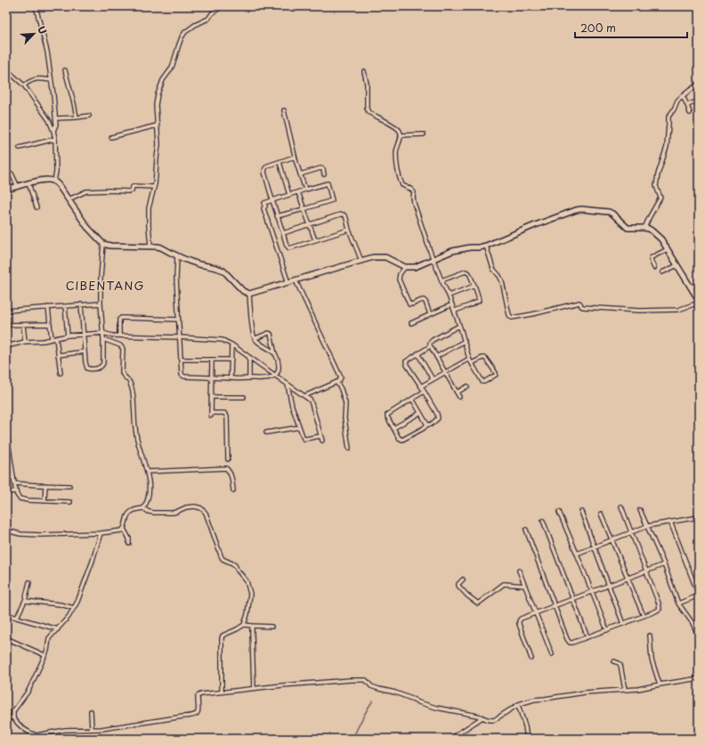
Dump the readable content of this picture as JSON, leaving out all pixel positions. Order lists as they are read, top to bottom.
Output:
{
  "districts": ["CIBENTANG"],
  "scale_bar": "200 m",
  "north": "top right"
}
